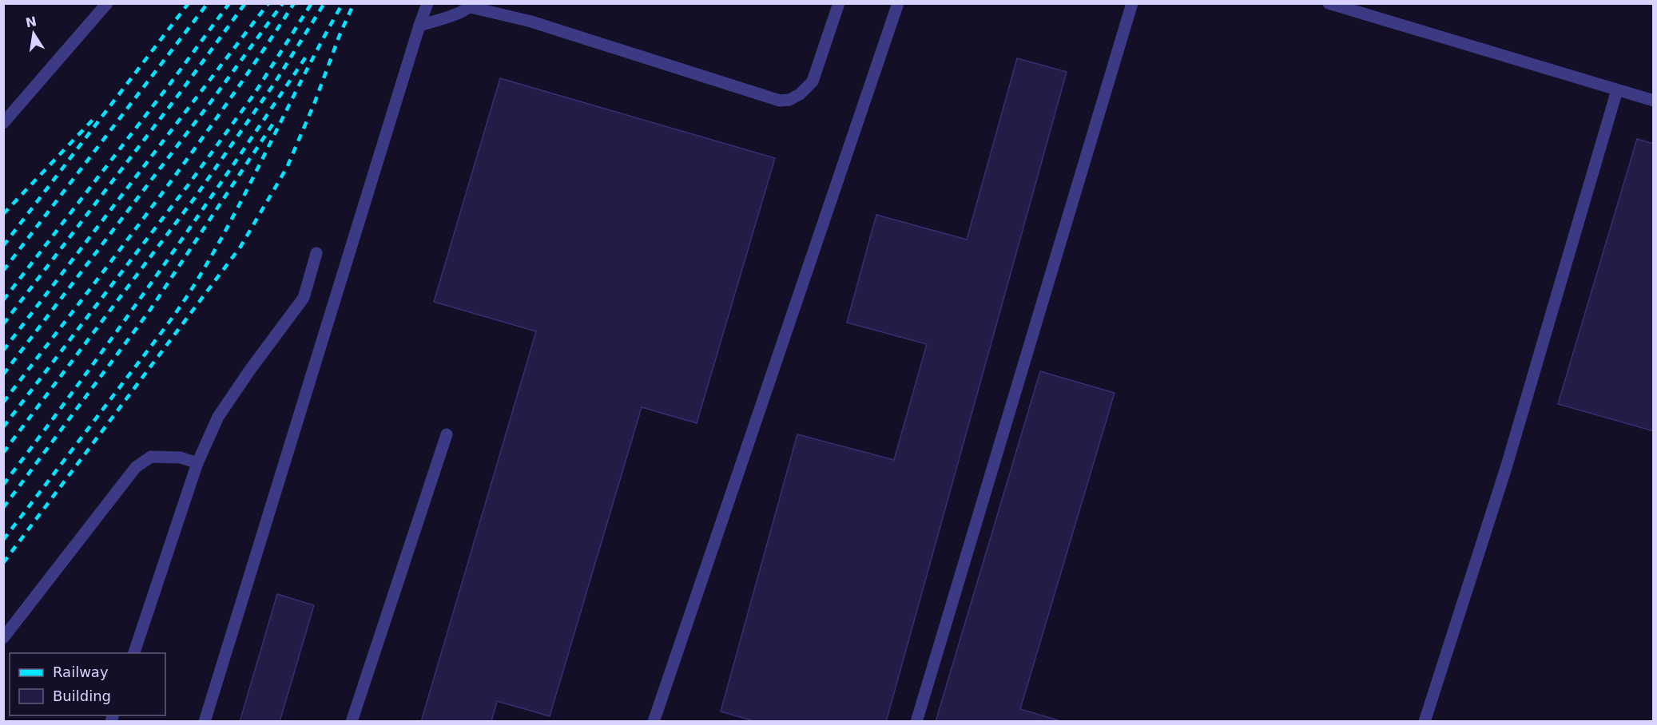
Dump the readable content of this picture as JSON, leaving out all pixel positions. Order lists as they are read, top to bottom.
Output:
{
  "legend": ["Railway", "Building"],
  "north": "top"
}
